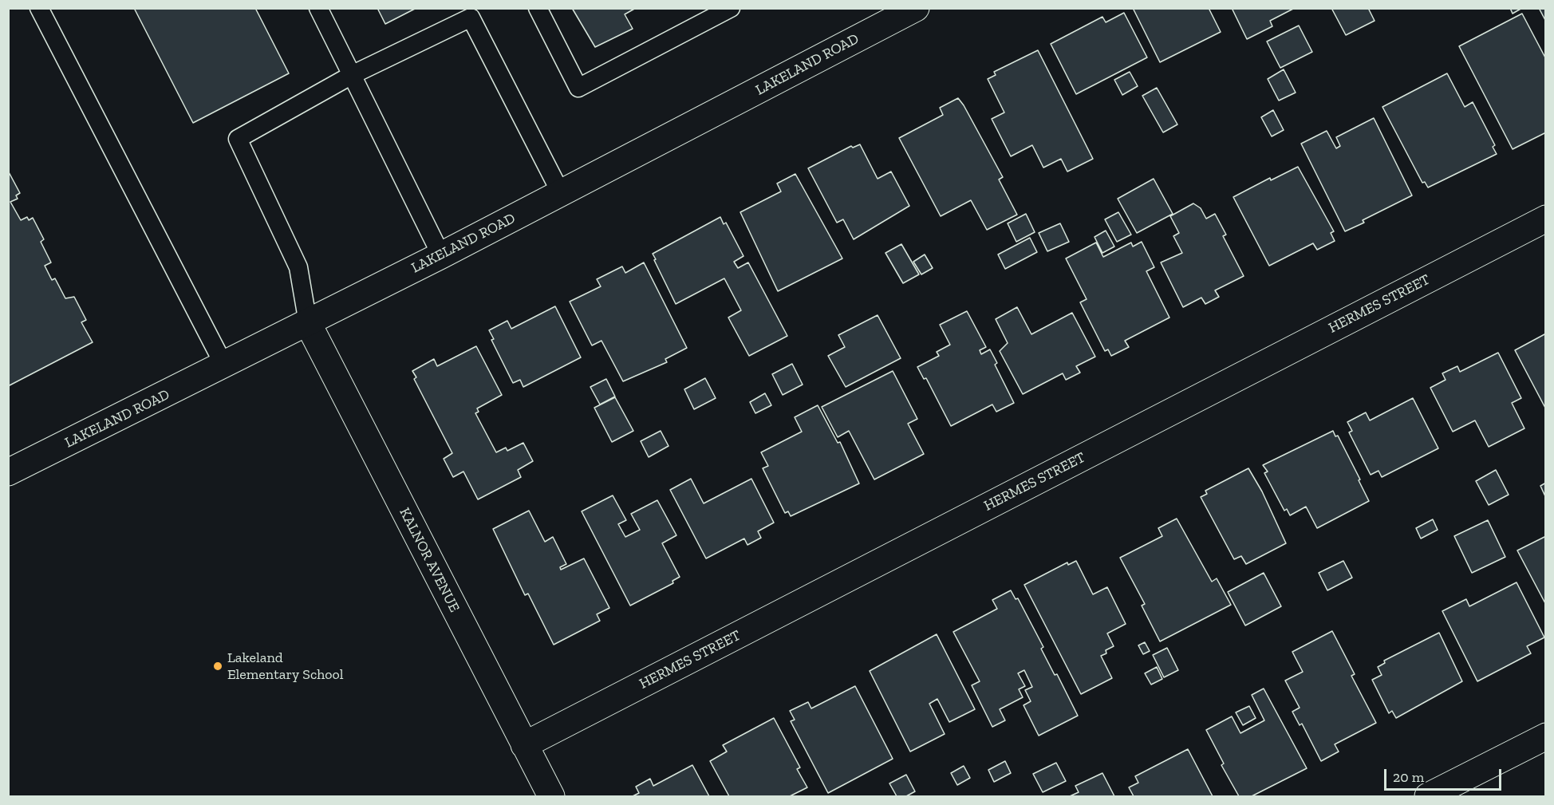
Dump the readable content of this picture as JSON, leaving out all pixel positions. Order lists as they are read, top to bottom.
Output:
{
  "streets": {
    "street": ["LAKELAND ROAD", "HERMES STREET", "KALNOR AVENUE"]
  },
  "crossings": [
    ["LAKELAND ROAD", "KALNOR AVENUE"],
    ["HERMES STREET", "KALNOR AVENUE"]
  ],
  "places": ["Lakeland Elementary School"],
  "scale_bar": "20 m"
}
